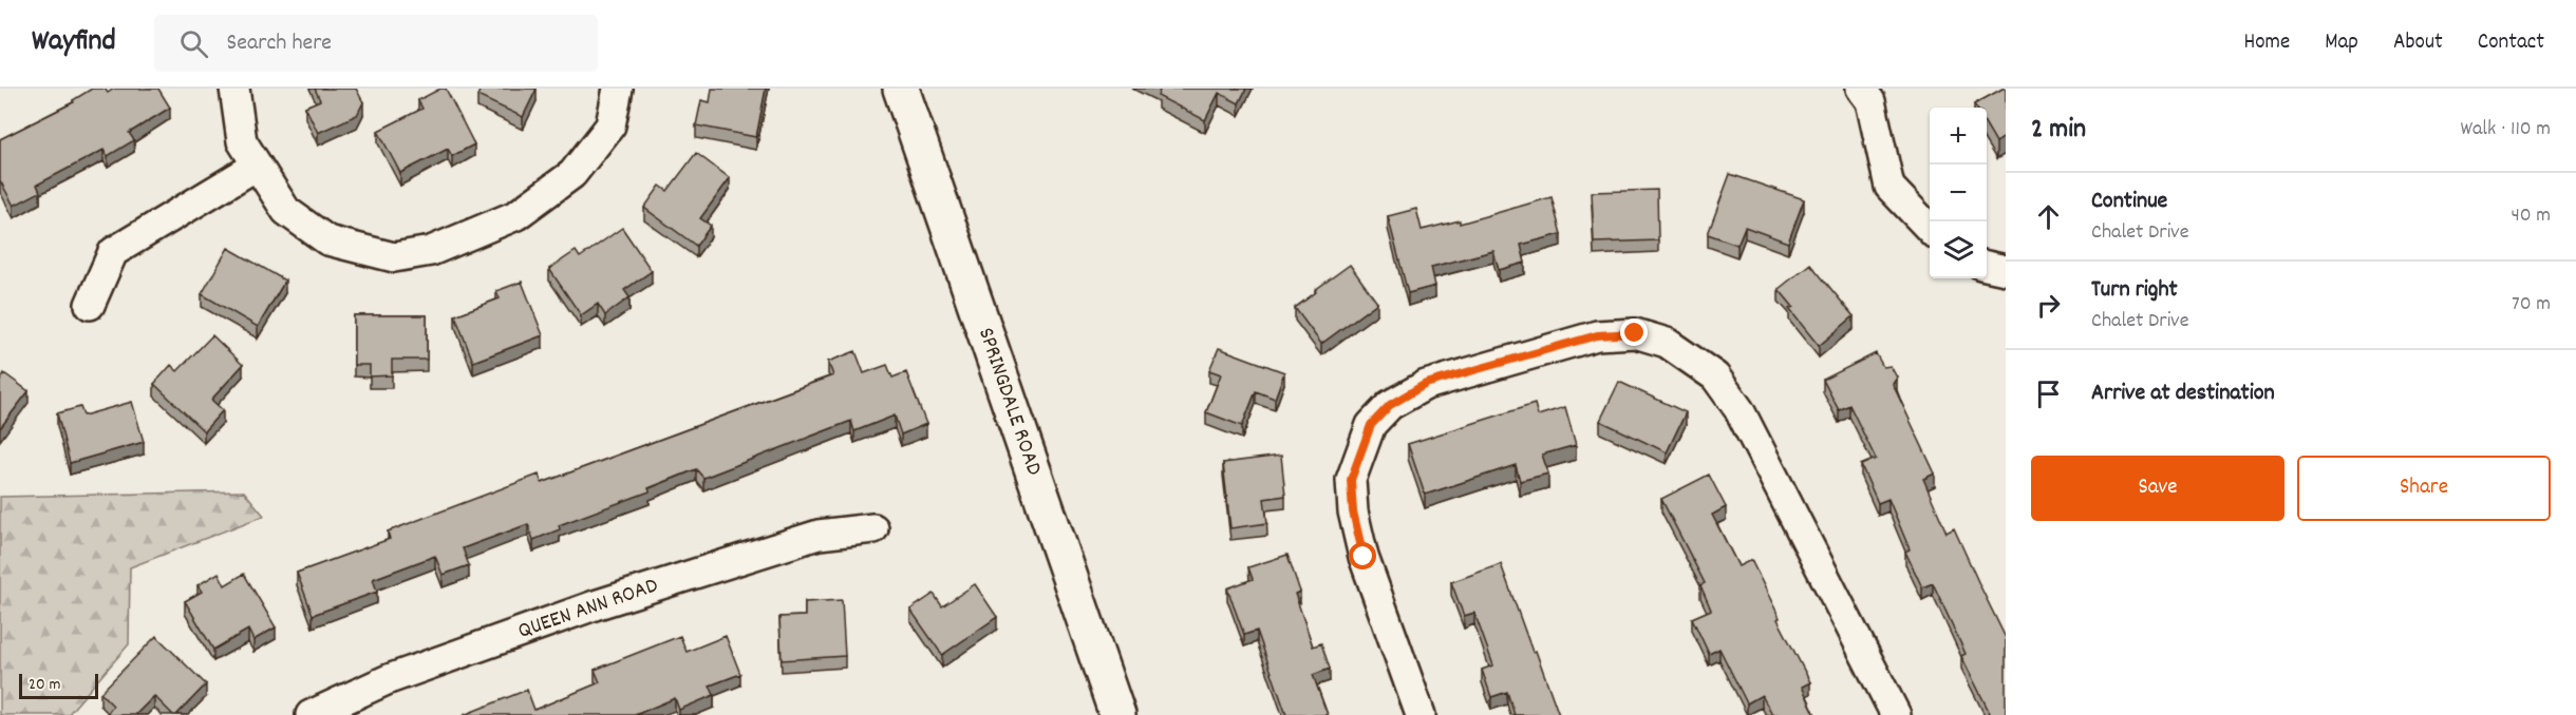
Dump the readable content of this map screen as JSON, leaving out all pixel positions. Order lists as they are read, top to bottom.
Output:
{
  "streets": {
    "main road": ["SPRINGDALE ROAD"],
    "street": ["QUEEN ANN ROAD"]
  },
  "scale_bar": "20 m",
  "page": {
    "header": "Wayfind",
    "search": "Search here",
    "nav": [
      "Home",
      "Map",
      "About",
      "Contact"
    ],
    "heading": ["2 min", "Walk · 110 m"],
    "map_buttons": ["+", "−"],
    "list": [
      ["Continue", "Chalet Drive", "40 m"],
      ["Turn right", "Chalet Drive", "70 m"],
      "Arrive at destination"
    ],
    "buttons": ["Save", "Share"],
    "scale": "20 m"
  }
}
